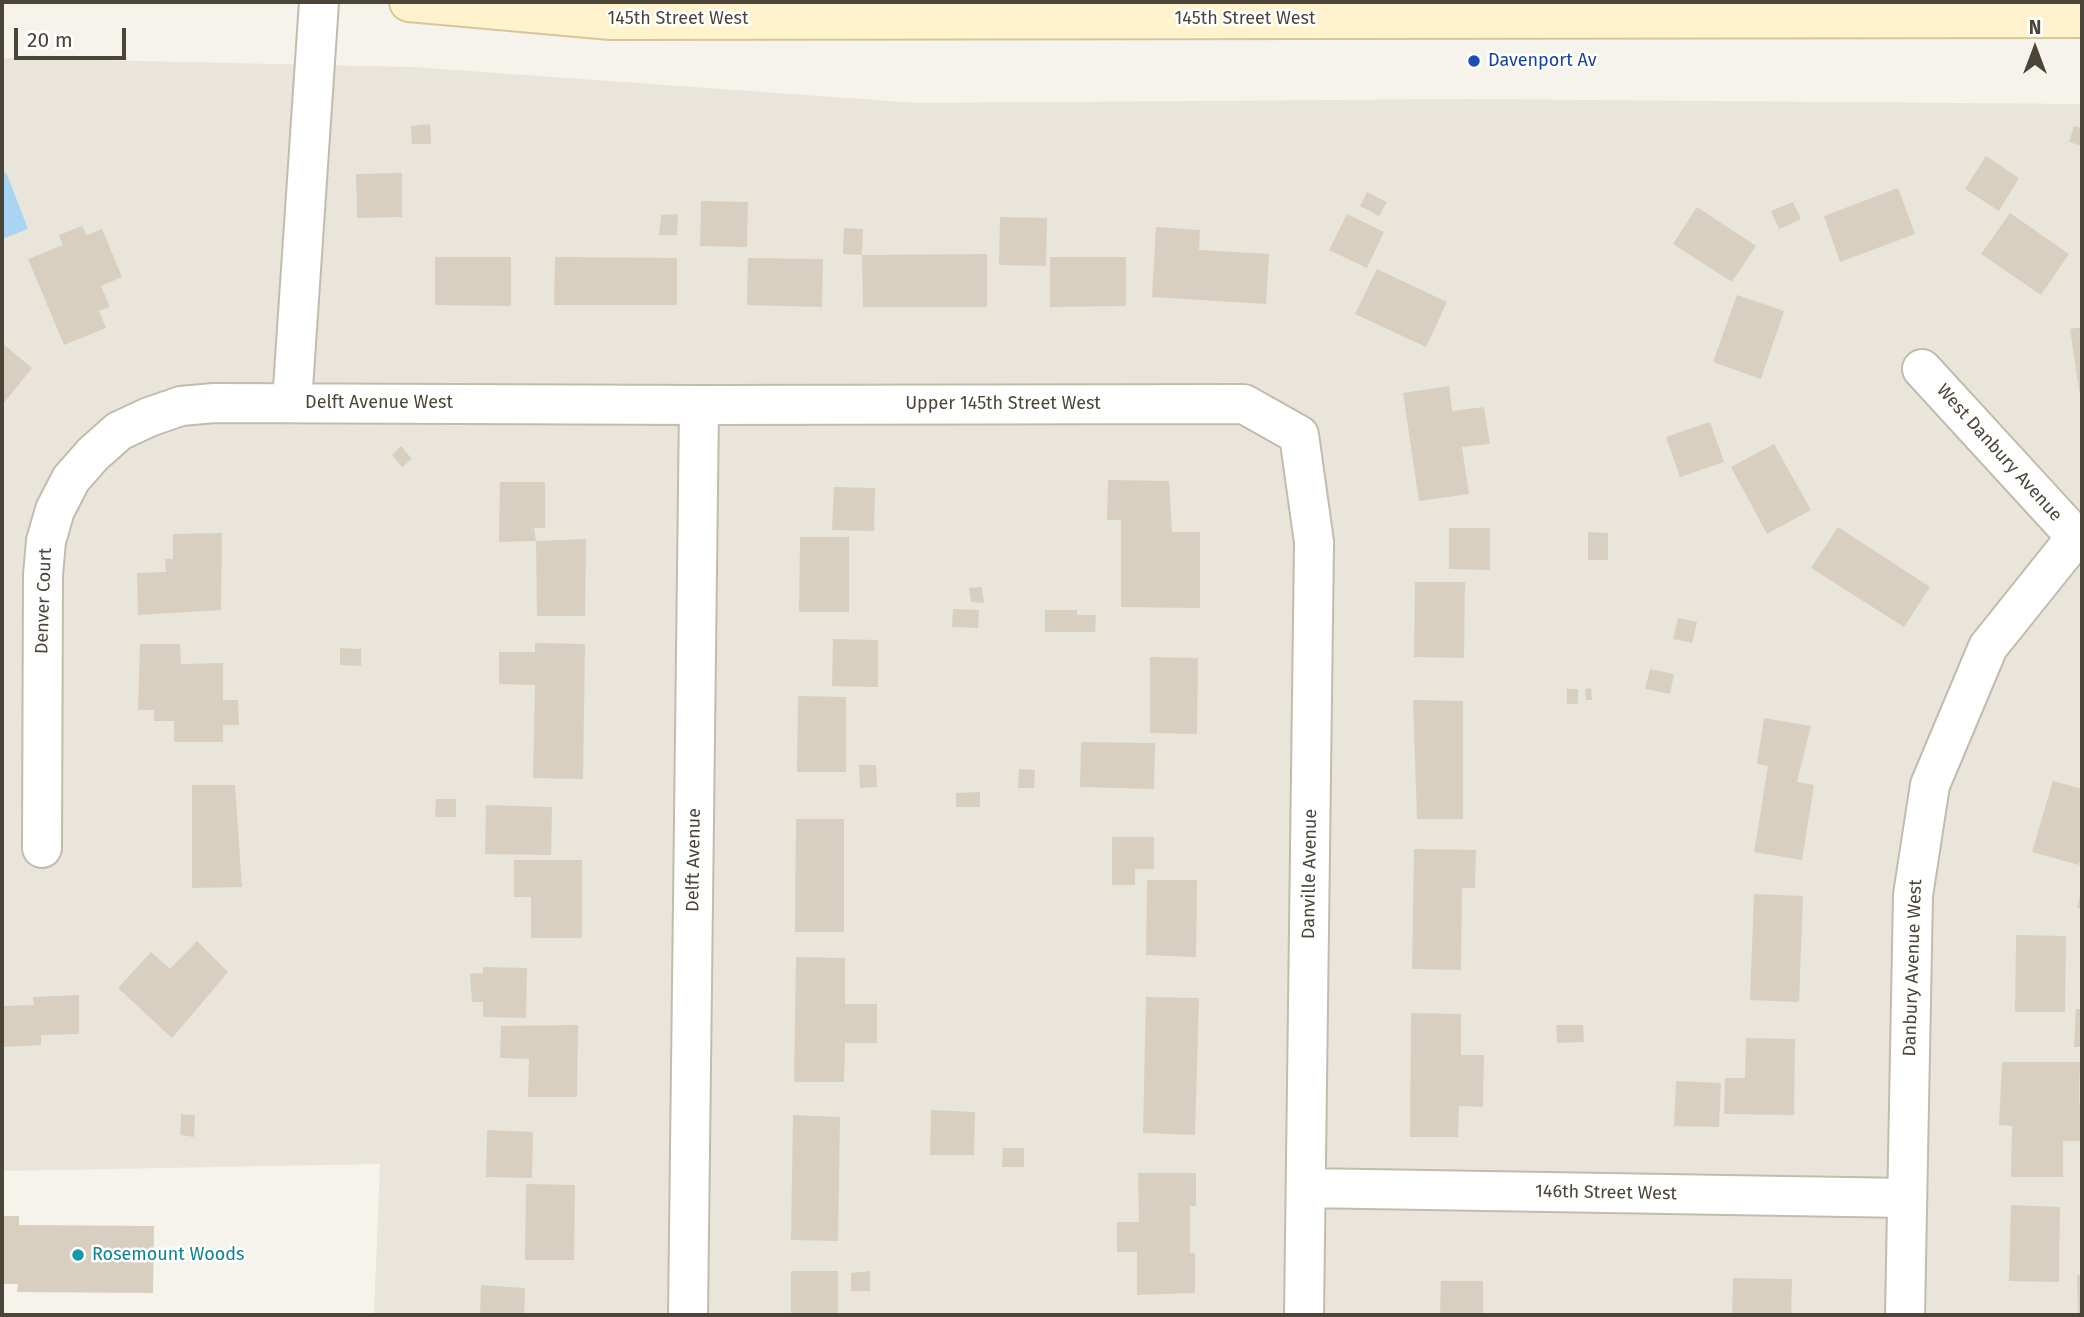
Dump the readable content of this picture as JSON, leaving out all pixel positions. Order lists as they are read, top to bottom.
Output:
{
  "streets": {
    "street": [
      "145th Street West",
      "Delft Avenue West",
      "Upper 145th Street West",
      "West Danbury Avenue",
      "Denver Court",
      "Delft Avenue",
      "Danville Avenue",
      "Danbury Avenue West",
      "146th Street West"
    ]
  },
  "crossings": [
    ["Delft Avenue West", "Upper 145th Street West"],
    ["Delft Avenue West", "Denver Court"],
    ["Delft Avenue West", "Delft Avenue"],
    ["Upper 145th Street West", "Delft Avenue"],
    ["Upper 145th Street West", "Danville Avenue"],
    ["West Danbury Avenue", "Danbury Avenue West"],
    ["Danville Avenue", "146th Street West"],
    ["Danbury Avenue West", "146th Street West"]
  ],
  "places": ["Davenport Av", "Rosemount Woods"],
  "scale_bar": "20 m",
  "north": "top"
}
